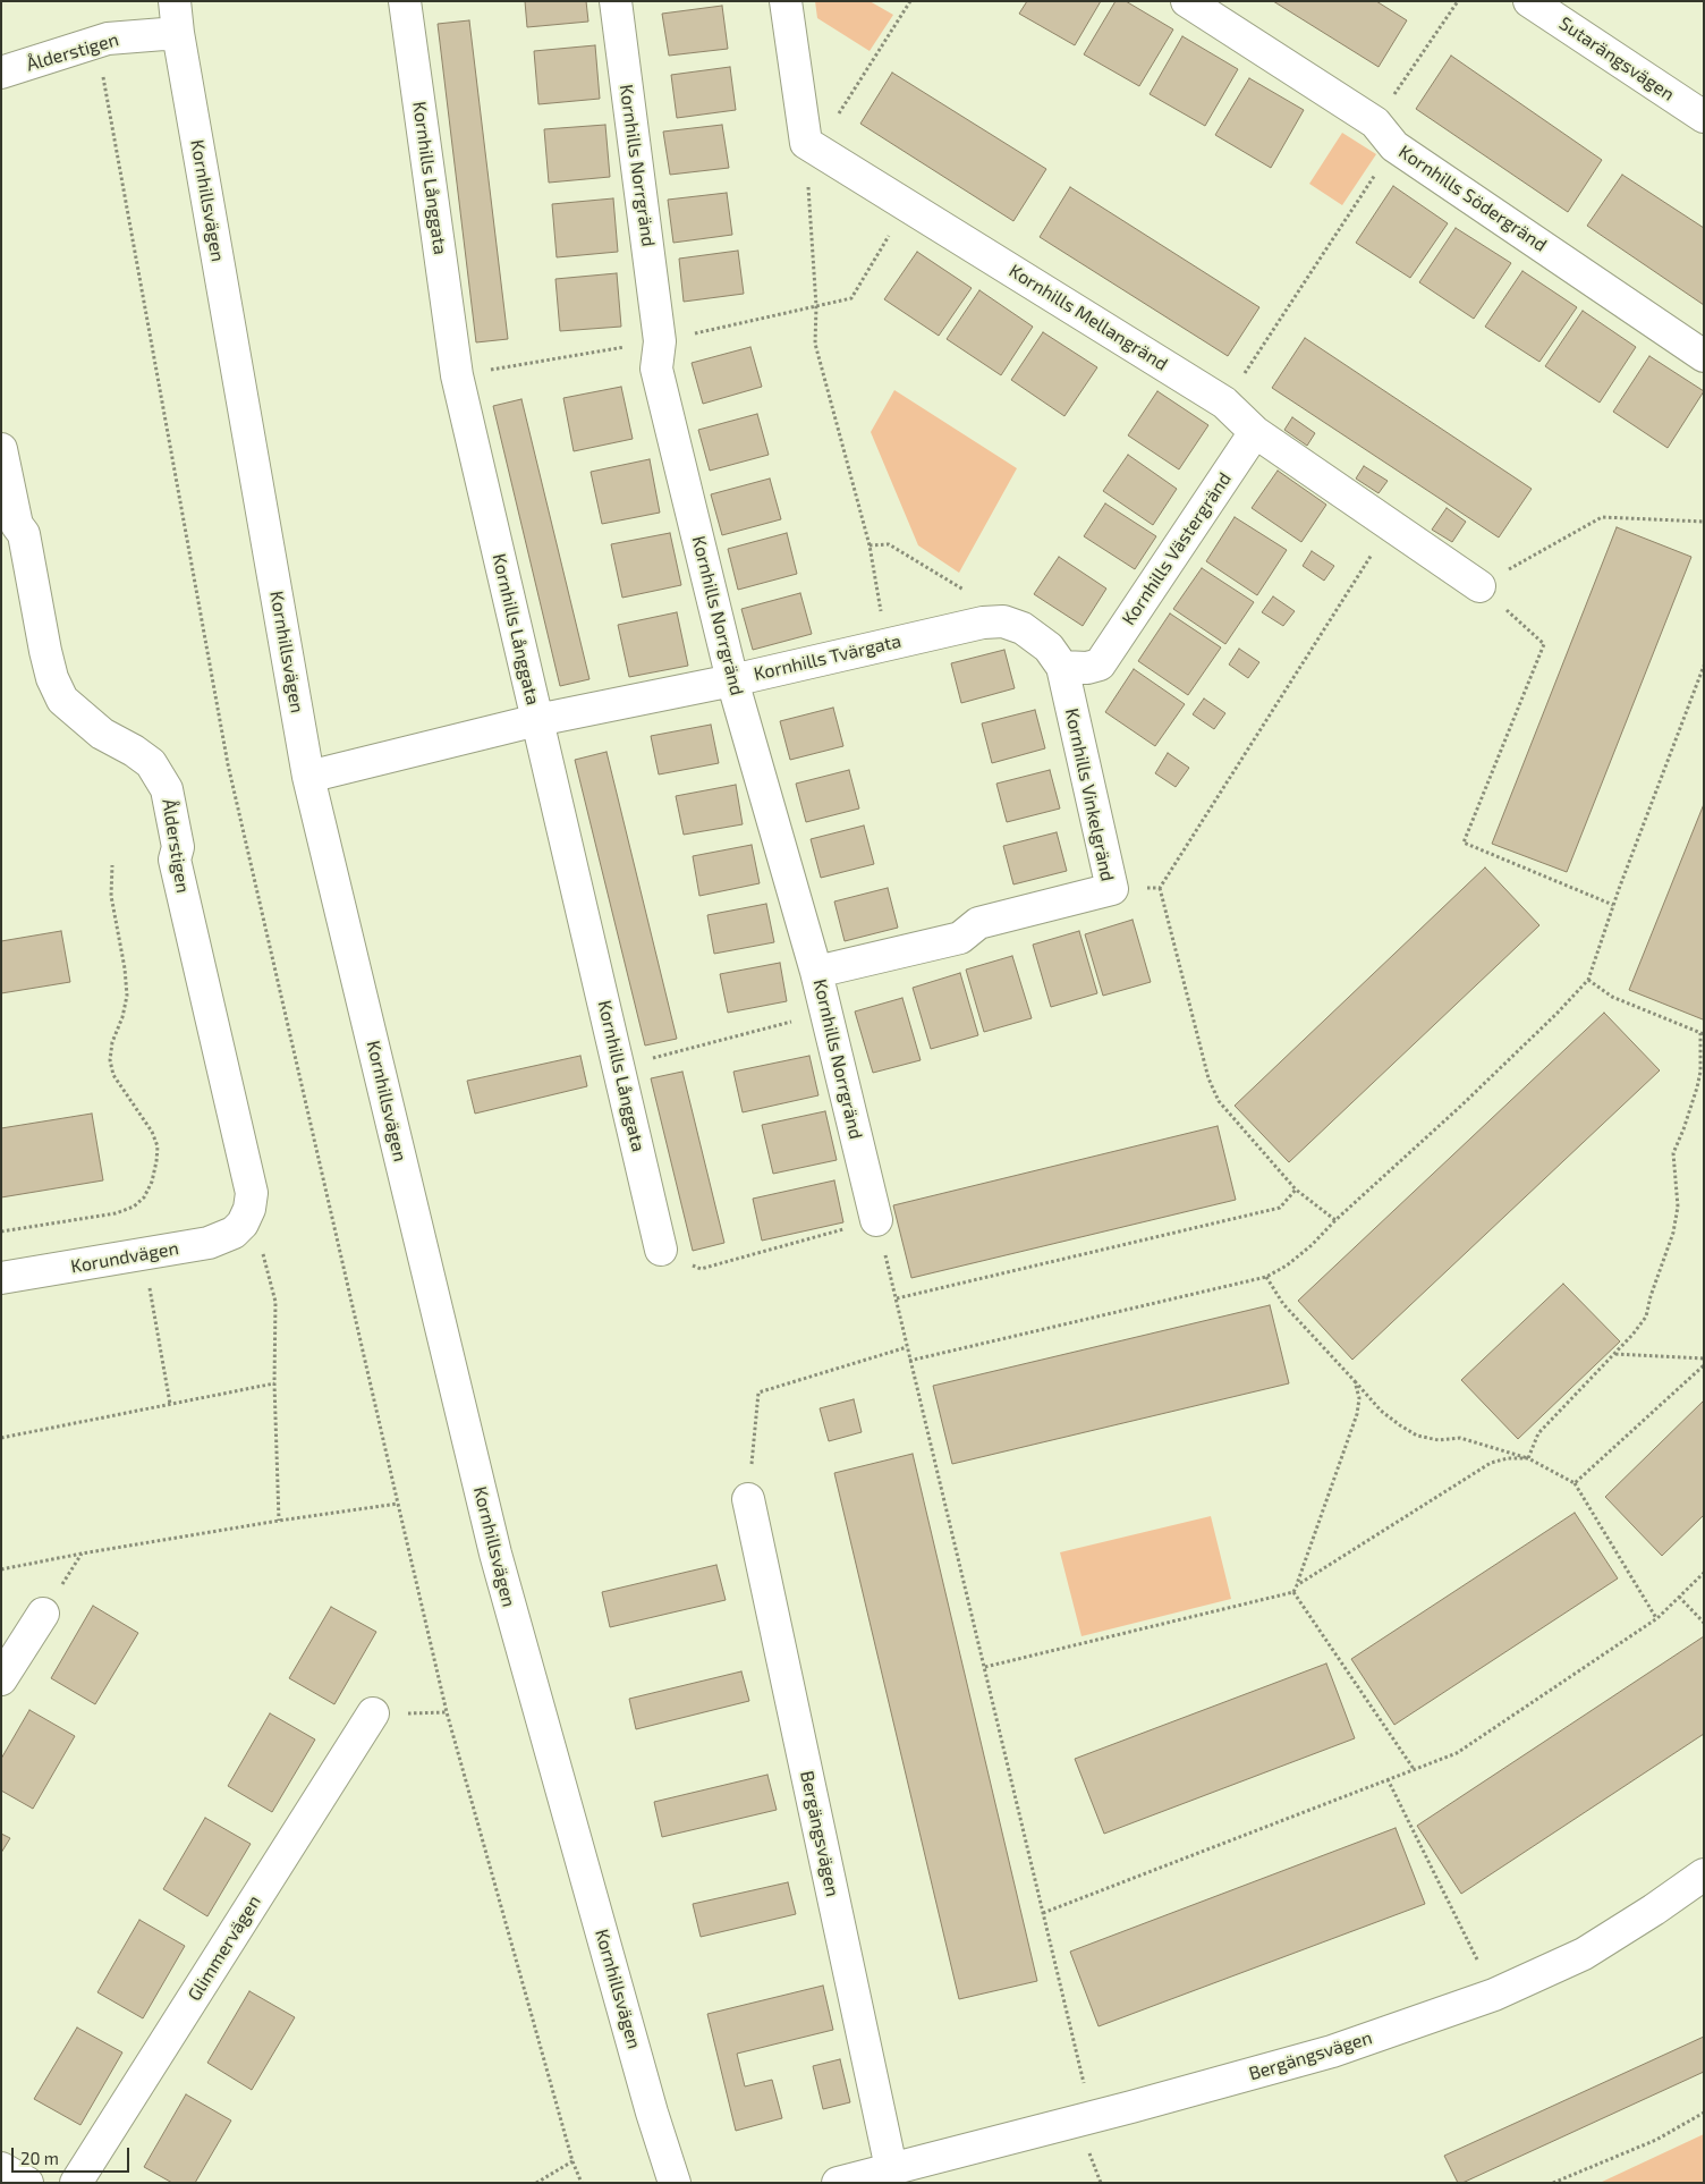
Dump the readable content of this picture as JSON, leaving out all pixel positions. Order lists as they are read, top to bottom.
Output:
{
  "streets": {
    "street": [
      "Ålderstigen",
      "Sutarängsvägen",
      "Kornhills Norrgränd",
      "Kornhills Långgata",
      "Kornhills Södergränd",
      "Kornhillsvägen",
      "Kornhills Mellangränd",
      "Kornhills Västergränd",
      "Kornhills Tvärgata",
      "Kornhills Vinkelgränd",
      "Korundvägen",
      "Bergängsvägen",
      "Glimmervägen"
    ]
  },
  "crossings": [
    ["Ålderstigen", "Kornhillsvägen"],
    ["Ålderstigen", "Korundvägen"],
    ["Kornhills Norrgränd", "Kornhills Tvärgata"],
    ["Kornhills Norrgränd", "Kornhills Vinkelgränd"],
    ["Kornhills Långgata", "Kornhills Tvärgata"],
    ["Kornhillsvägen", "Kornhills Tvärgata"],
    ["Kornhills Mellangränd", "Kornhills Västergränd"],
    ["Kornhills Västergränd", "Kornhills Tvärgata"],
    ["Kornhills Västergränd", "Kornhills Vinkelgränd"],
    ["Kornhills Tvärgata", "Kornhills Vinkelgränd"]
  ],
  "scale_bar": "20 m"
}
